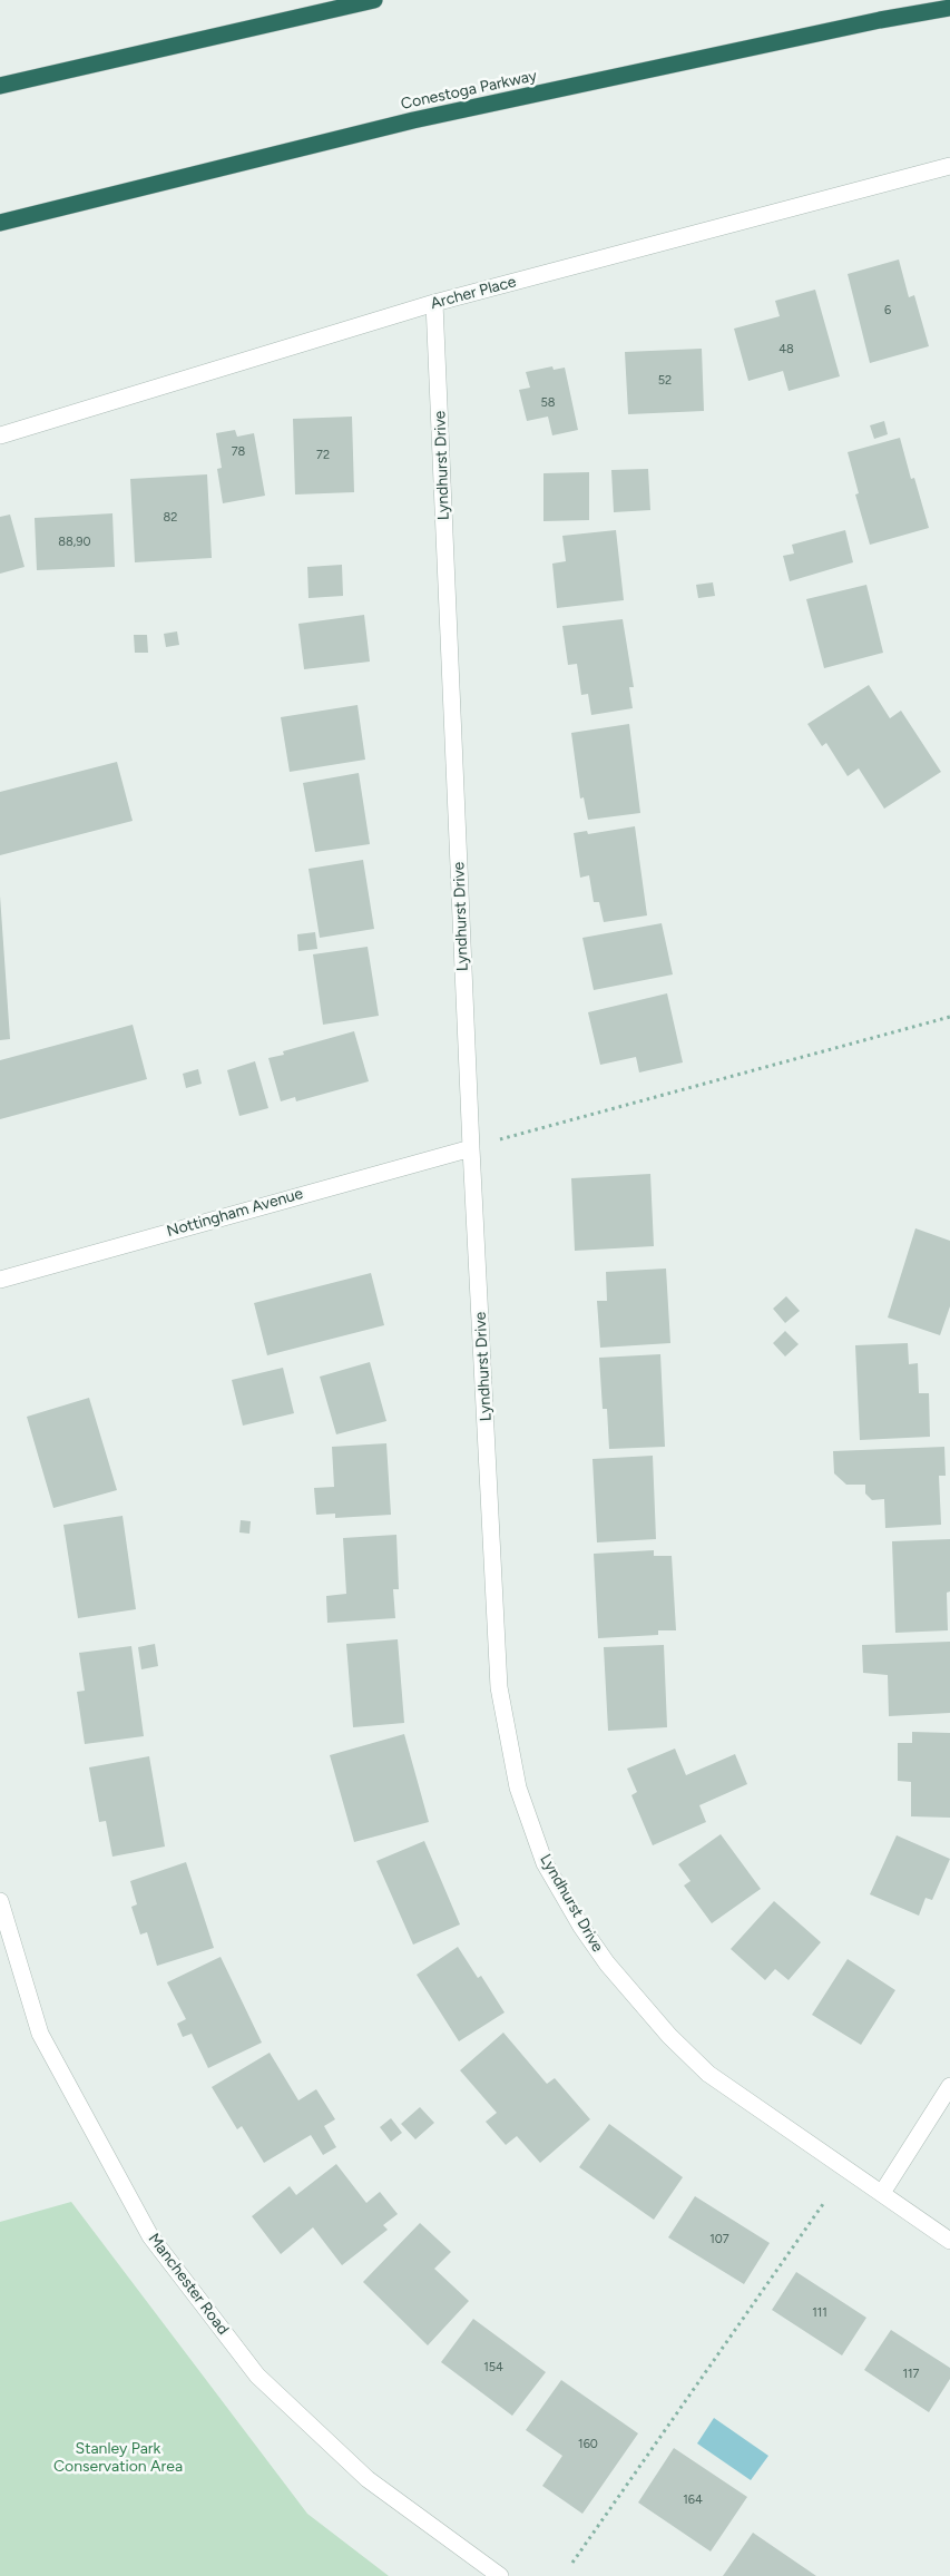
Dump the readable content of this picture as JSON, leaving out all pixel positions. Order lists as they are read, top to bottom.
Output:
{
  "streets": {
    "highway": ["Conestoga Parkway"],
    "street": [
      "Archer Place",
      "Lyndhurst Drive",
      "Nottingham Avenue",
      "Manchester Road"
    ]
  },
  "crossings": [
    ["Archer Place", "Lyndhurst Drive"],
    ["Lyndhurst Drive", "Nottingham Avenue"]
  ],
  "parks": ["Stanley Park Conservation Area"],
  "house_numbers": [
    "6",
    "48",
    "52",
    "58",
    "78",
    "72",
    "82",
    "88,90",
    "107",
    "111",
    "154",
    "117",
    "160",
    "164"
  ]
}
